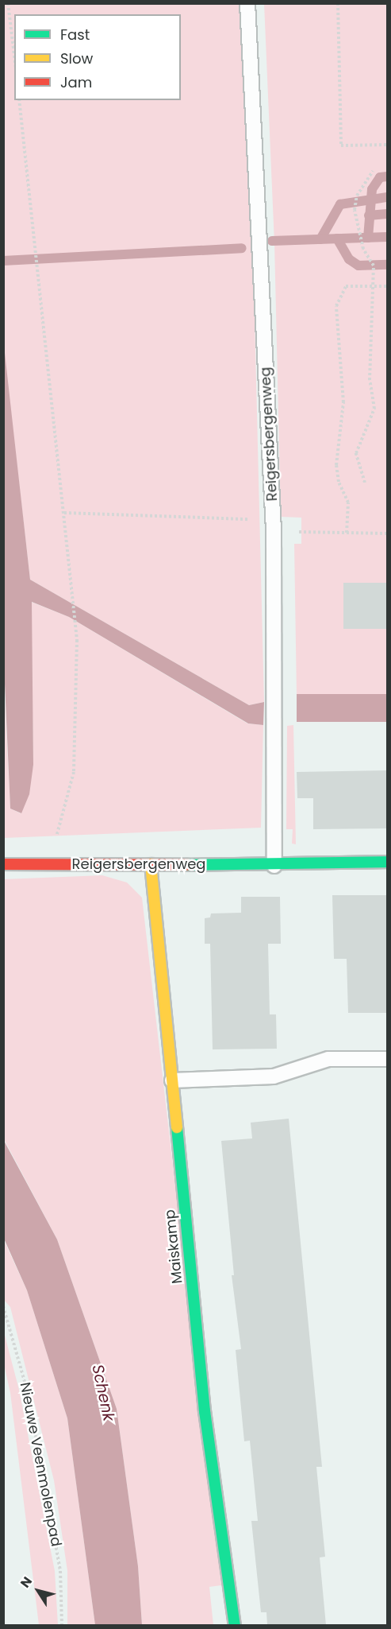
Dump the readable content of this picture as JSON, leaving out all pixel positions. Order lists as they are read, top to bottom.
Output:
{
  "streets": {
    "street": ["Reigersbergenweg", "Maiskamp"],
    "path": ["Nieuwe Veenmolenpad"]
  },
  "crossings": [
    ["Reigersbergenweg", "Maiskamp"]
  ],
  "water": ["Schenk"],
  "legend": ["Fast", "Slow", "Jam"],
  "north": "top left"
}
